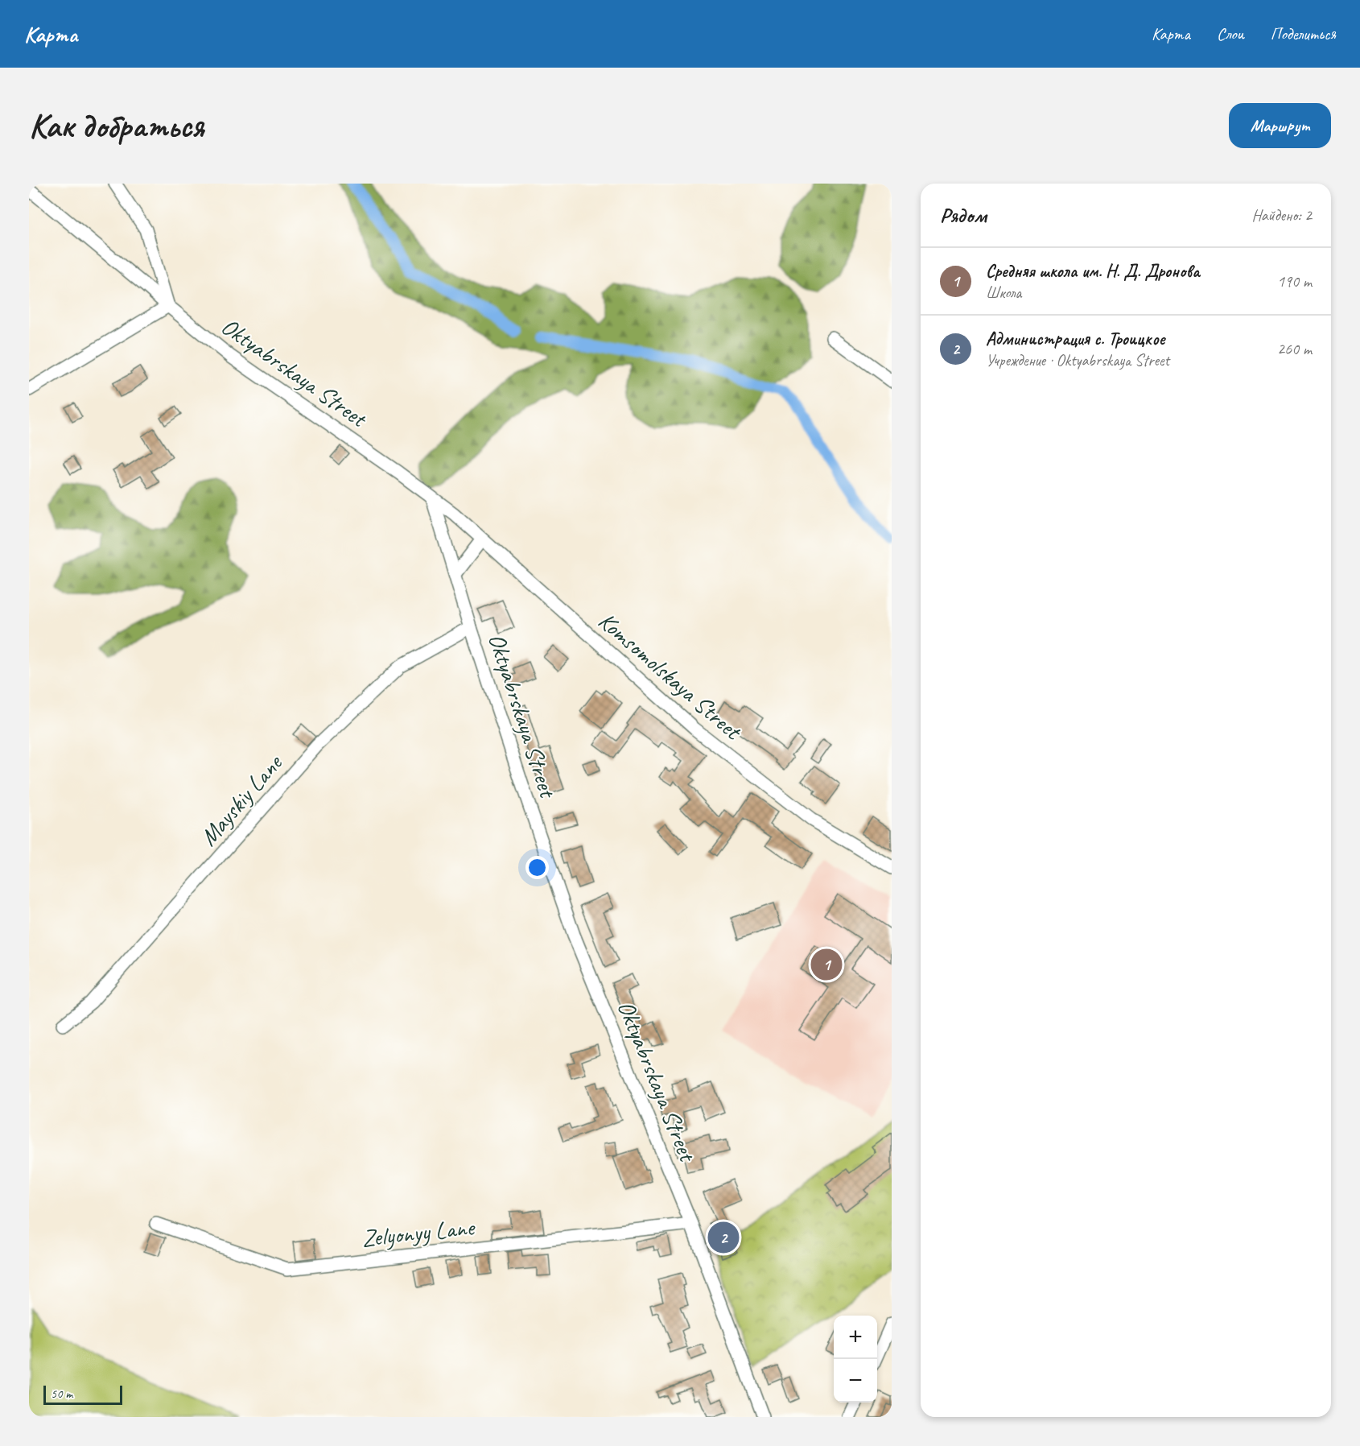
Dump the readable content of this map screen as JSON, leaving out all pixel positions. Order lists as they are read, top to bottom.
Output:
{
  "streets": {
    "street": [
      "Oktyabrskaya Street",
      "Komsomolskaya Street",
      "Mayskiy Lane",
      "Zelyonyy Lane"
    ]
  },
  "crossings": [
    ["Oktyabrskaya Street", "Komsomolskaya Street"],
    ["Oktyabrskaya Street", "Mayskiy Lane"],
    ["Oktyabrskaya Street", "Zelyonyy Lane"]
  ],
  "scale_bar": "50 m",
  "page": {
    "header": "Карта",
    "nav": ["Карта", "Слои", "Поделиться"],
    "buttons": "Маршрут",
    "title": "Как добраться",
    "heading": ["Рядом", "Найдено: 2"],
    "list": [
      {
        "mark": "1",
        "name": "Средняя школа им. Н. Д. Дронова",
        "note": "Школа",
        "value": "190 m"
      },
      {
        "mark": "2",
        "name": "Администрация с. Троицкое",
        "note": "Учреждение · Oktyabrskaya Street",
        "value": "260 m"
      }
    ],
    "pins": ["1", "2"],
    "map_buttons": ["+", "−"],
    "scale": "50 m"
  }
}
